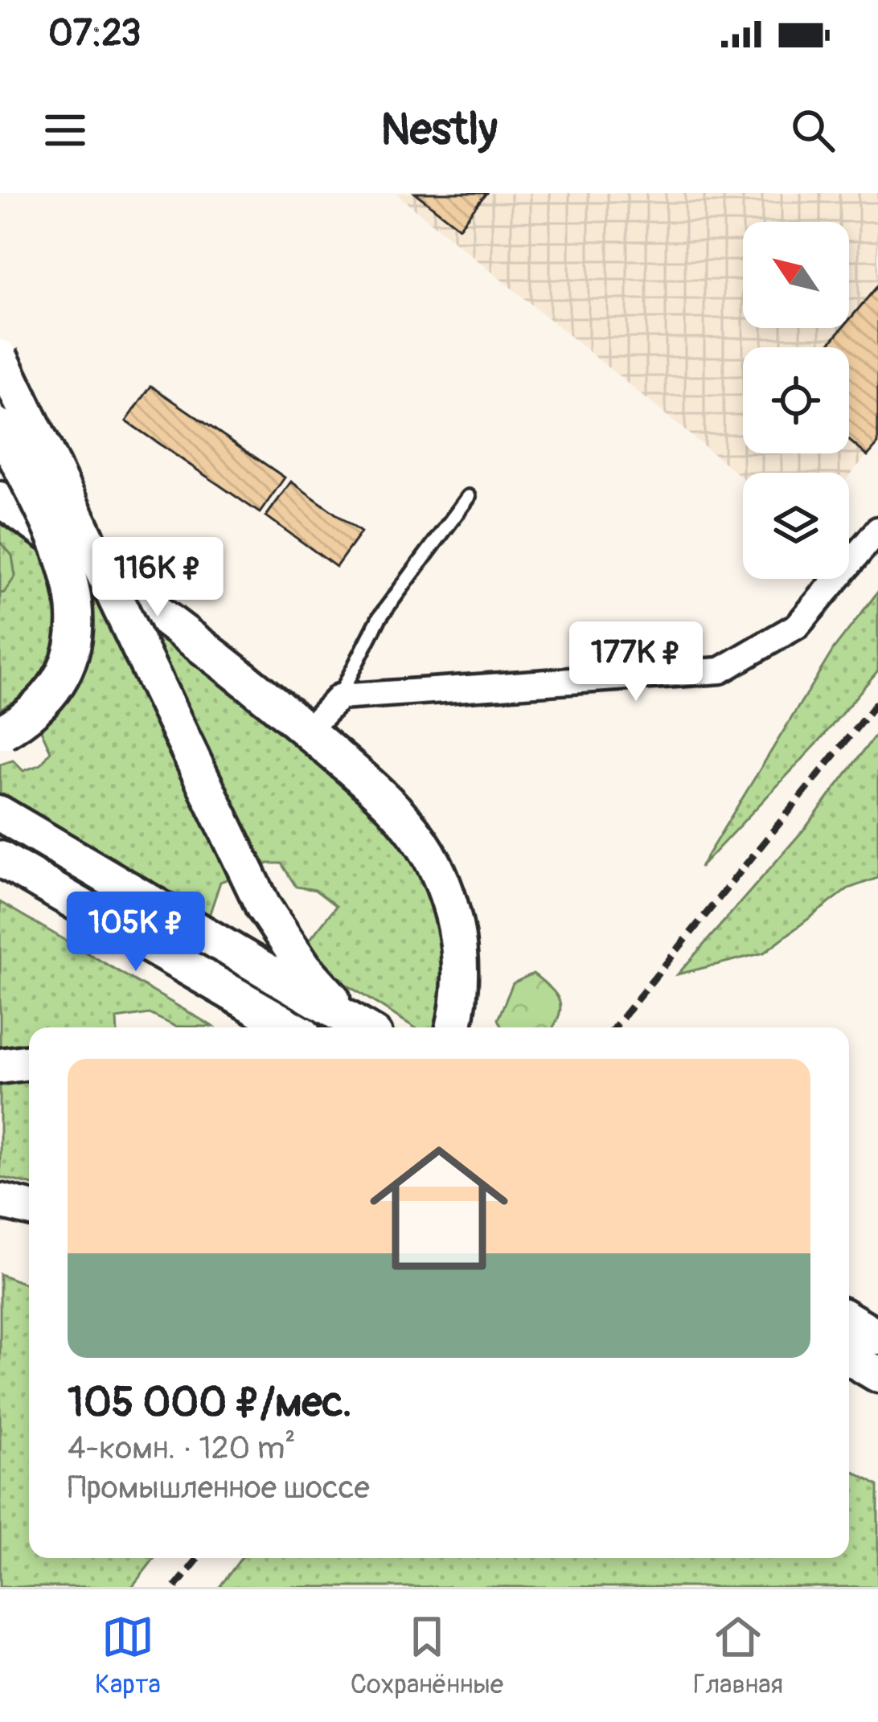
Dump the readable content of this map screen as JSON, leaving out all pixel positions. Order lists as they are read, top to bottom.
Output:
{
  "north": "top left",
  "page": {
    "status": "07:23",
    "header": "Nestly",
    "price": ["116K ₽", "177K ₽", "105K ₽"],
    "list": [
      {
        "name": "105 000 ₽/мес.",
        "note": "4-комн. · 120 m² · Промышленное шоссе"
      }
    ],
    "tabs": ["Карта", "Сохранённые", "Главная"]
  }
}
